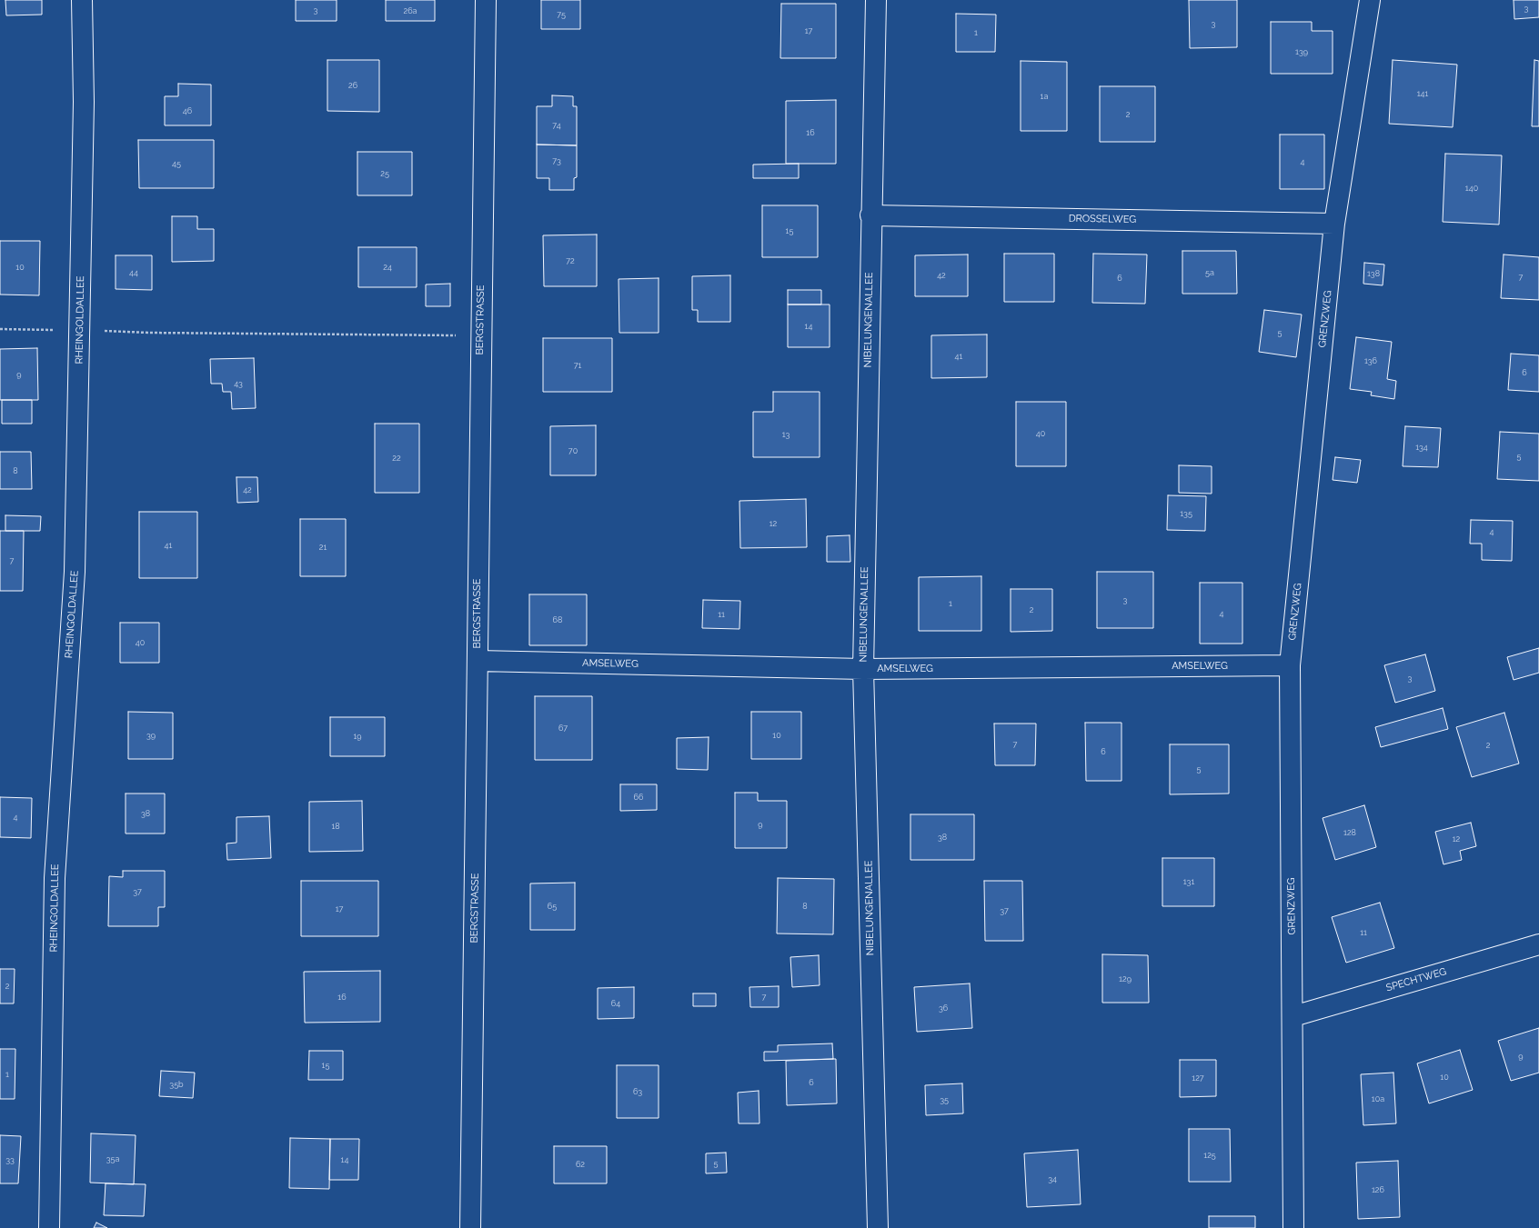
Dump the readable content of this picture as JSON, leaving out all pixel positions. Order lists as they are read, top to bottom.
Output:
{
  "streets": {
    "street": [
      "DROSSELWEG",
      "GRENZWEG",
      "RHEINGOLDALLEE",
      "BERGSTRASSE",
      "NIBELUNGENALLEE",
      "AMSELWEG",
      "SPECHTWEG"
    ]
  },
  "crossings": [
    ["DROSSELWEG", "GRENZWEG"],
    ["DROSSELWEG", "NIBELUNGENALLEE"],
    ["GRENZWEG", "AMSELWEG"],
    ["GRENZWEG", "SPECHTWEG"],
    ["BERGSTRASSE", "AMSELWEG"],
    ["NIBELUNGENALLEE", "AMSELWEG"]
  ],
  "house_numbers": [
    "3",
    "3",
    "26a",
    "75",
    "3",
    "17",
    "1",
    "139",
    "26",
    "141",
    "1a",
    "46",
    "2",
    "74",
    "16",
    "73",
    "4",
    "45",
    "25",
    "140",
    "15",
    "72",
    "10",
    "24",
    "44",
    "5a",
    "138",
    "42",
    "7",
    "6",
    "14",
    "5",
    "41",
    "136",
    "71",
    "6",
    "9",
    "43",
    "40",
    "13",
    "134",
    "70",
    "5",
    "22",
    "8",
    "42",
    "135",
    "12",
    "4",
    "41",
    "21",
    "7",
    "3",
    "1",
    "2",
    "4",
    "11",
    "68",
    "40",
    "3",
    "67",
    "39",
    "10",
    "19",
    "7",
    "2",
    "6",
    "5",
    "66",
    "38",
    "4",
    "9",
    "18",
    "128",
    "38",
    "12",
    "131",
    "37",
    "65",
    "8",
    "17",
    "37",
    "11",
    "129",
    "2",
    "16",
    "7",
    "64",
    "36",
    "9",
    "15",
    "1",
    "10",
    "127",
    "6",
    "35b",
    "63",
    "10a",
    "35",
    "125",
    "35a",
    "33",
    "14",
    "5",
    "62",
    "34",
    "126"
  ]
}
